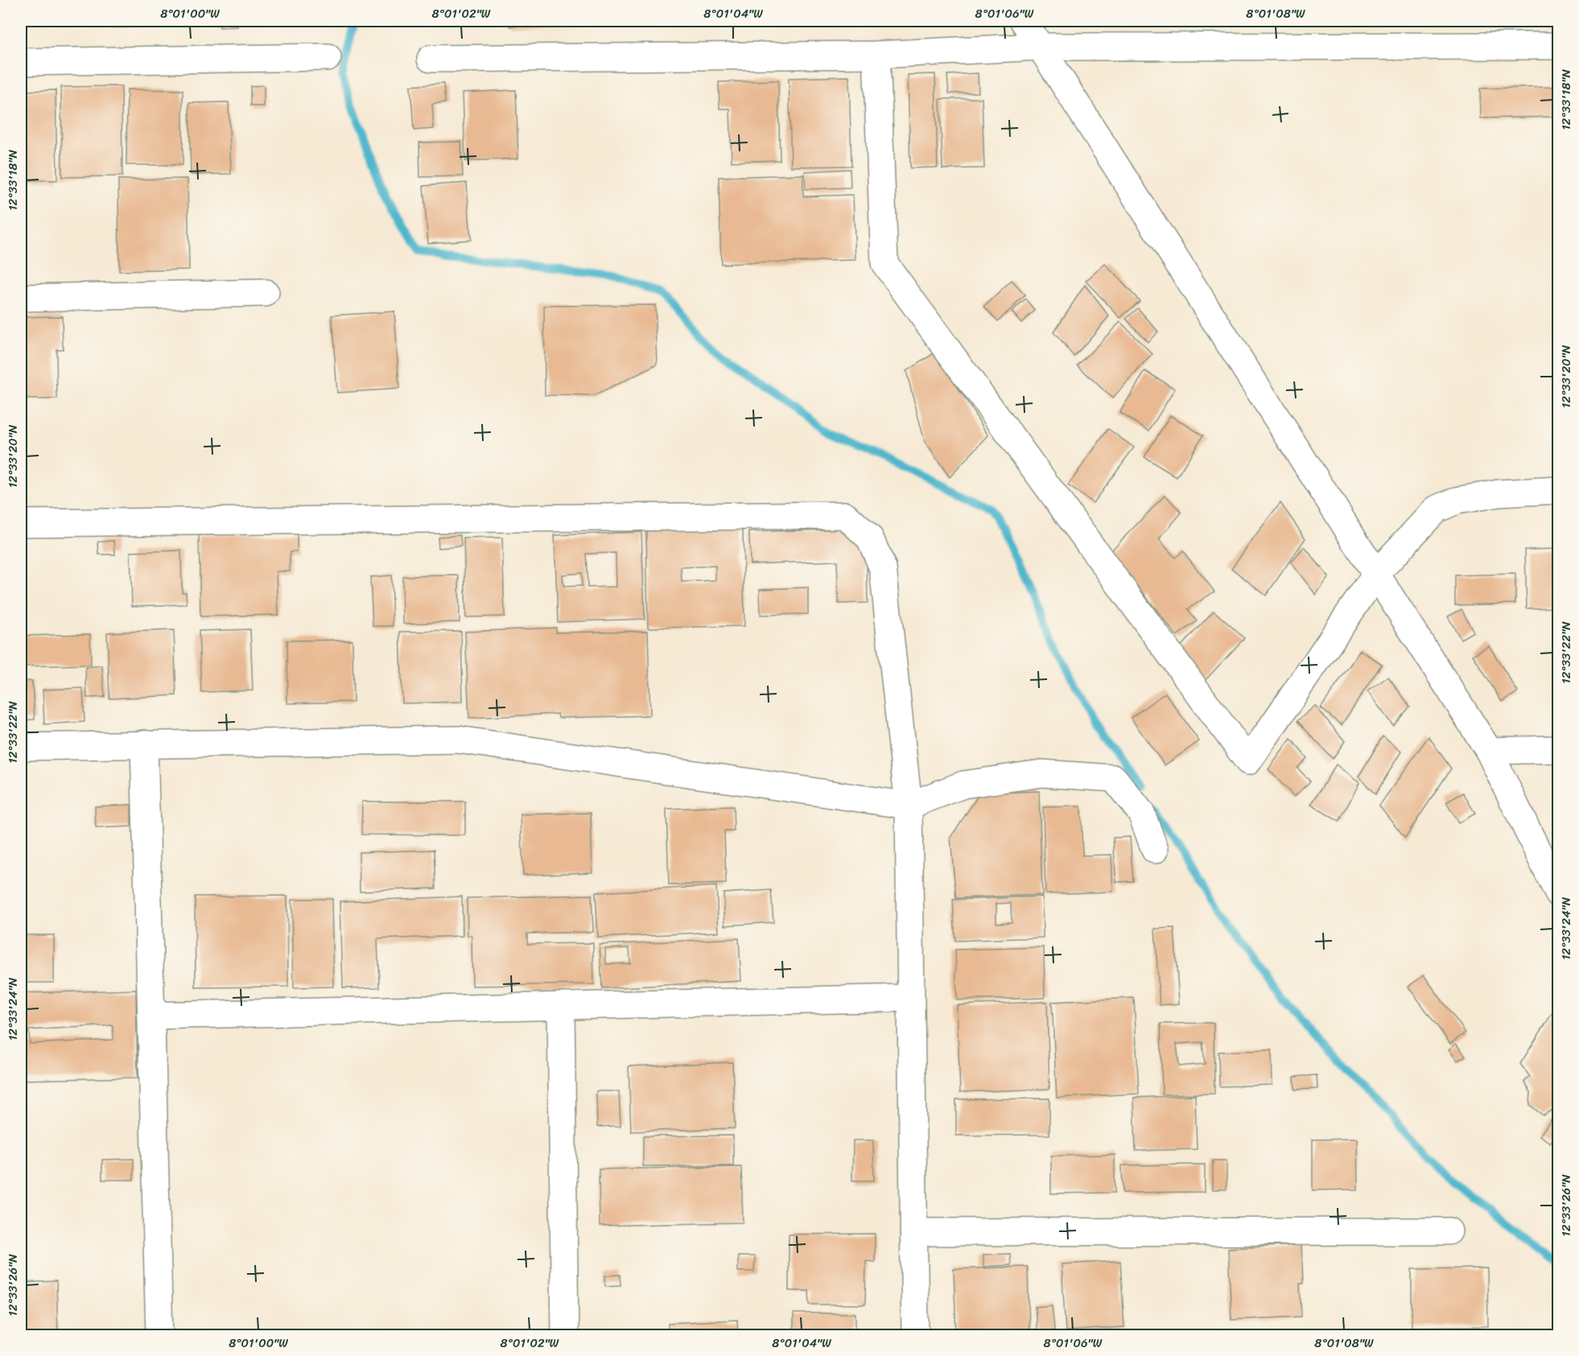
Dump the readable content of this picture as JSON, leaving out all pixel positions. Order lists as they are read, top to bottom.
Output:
{
  "coordinates": [
    "8°01'00\"W",
    "8°01'02\"W",
    "8°01'04\"W",
    "8°01'06\"W",
    "8°01'08\"W",
    "12°33'18\"N",
    "12°33'20\"N",
    "12°33'22\"N",
    "12°33'24\"N",
    "12°33'26\"N"
  ]
}
